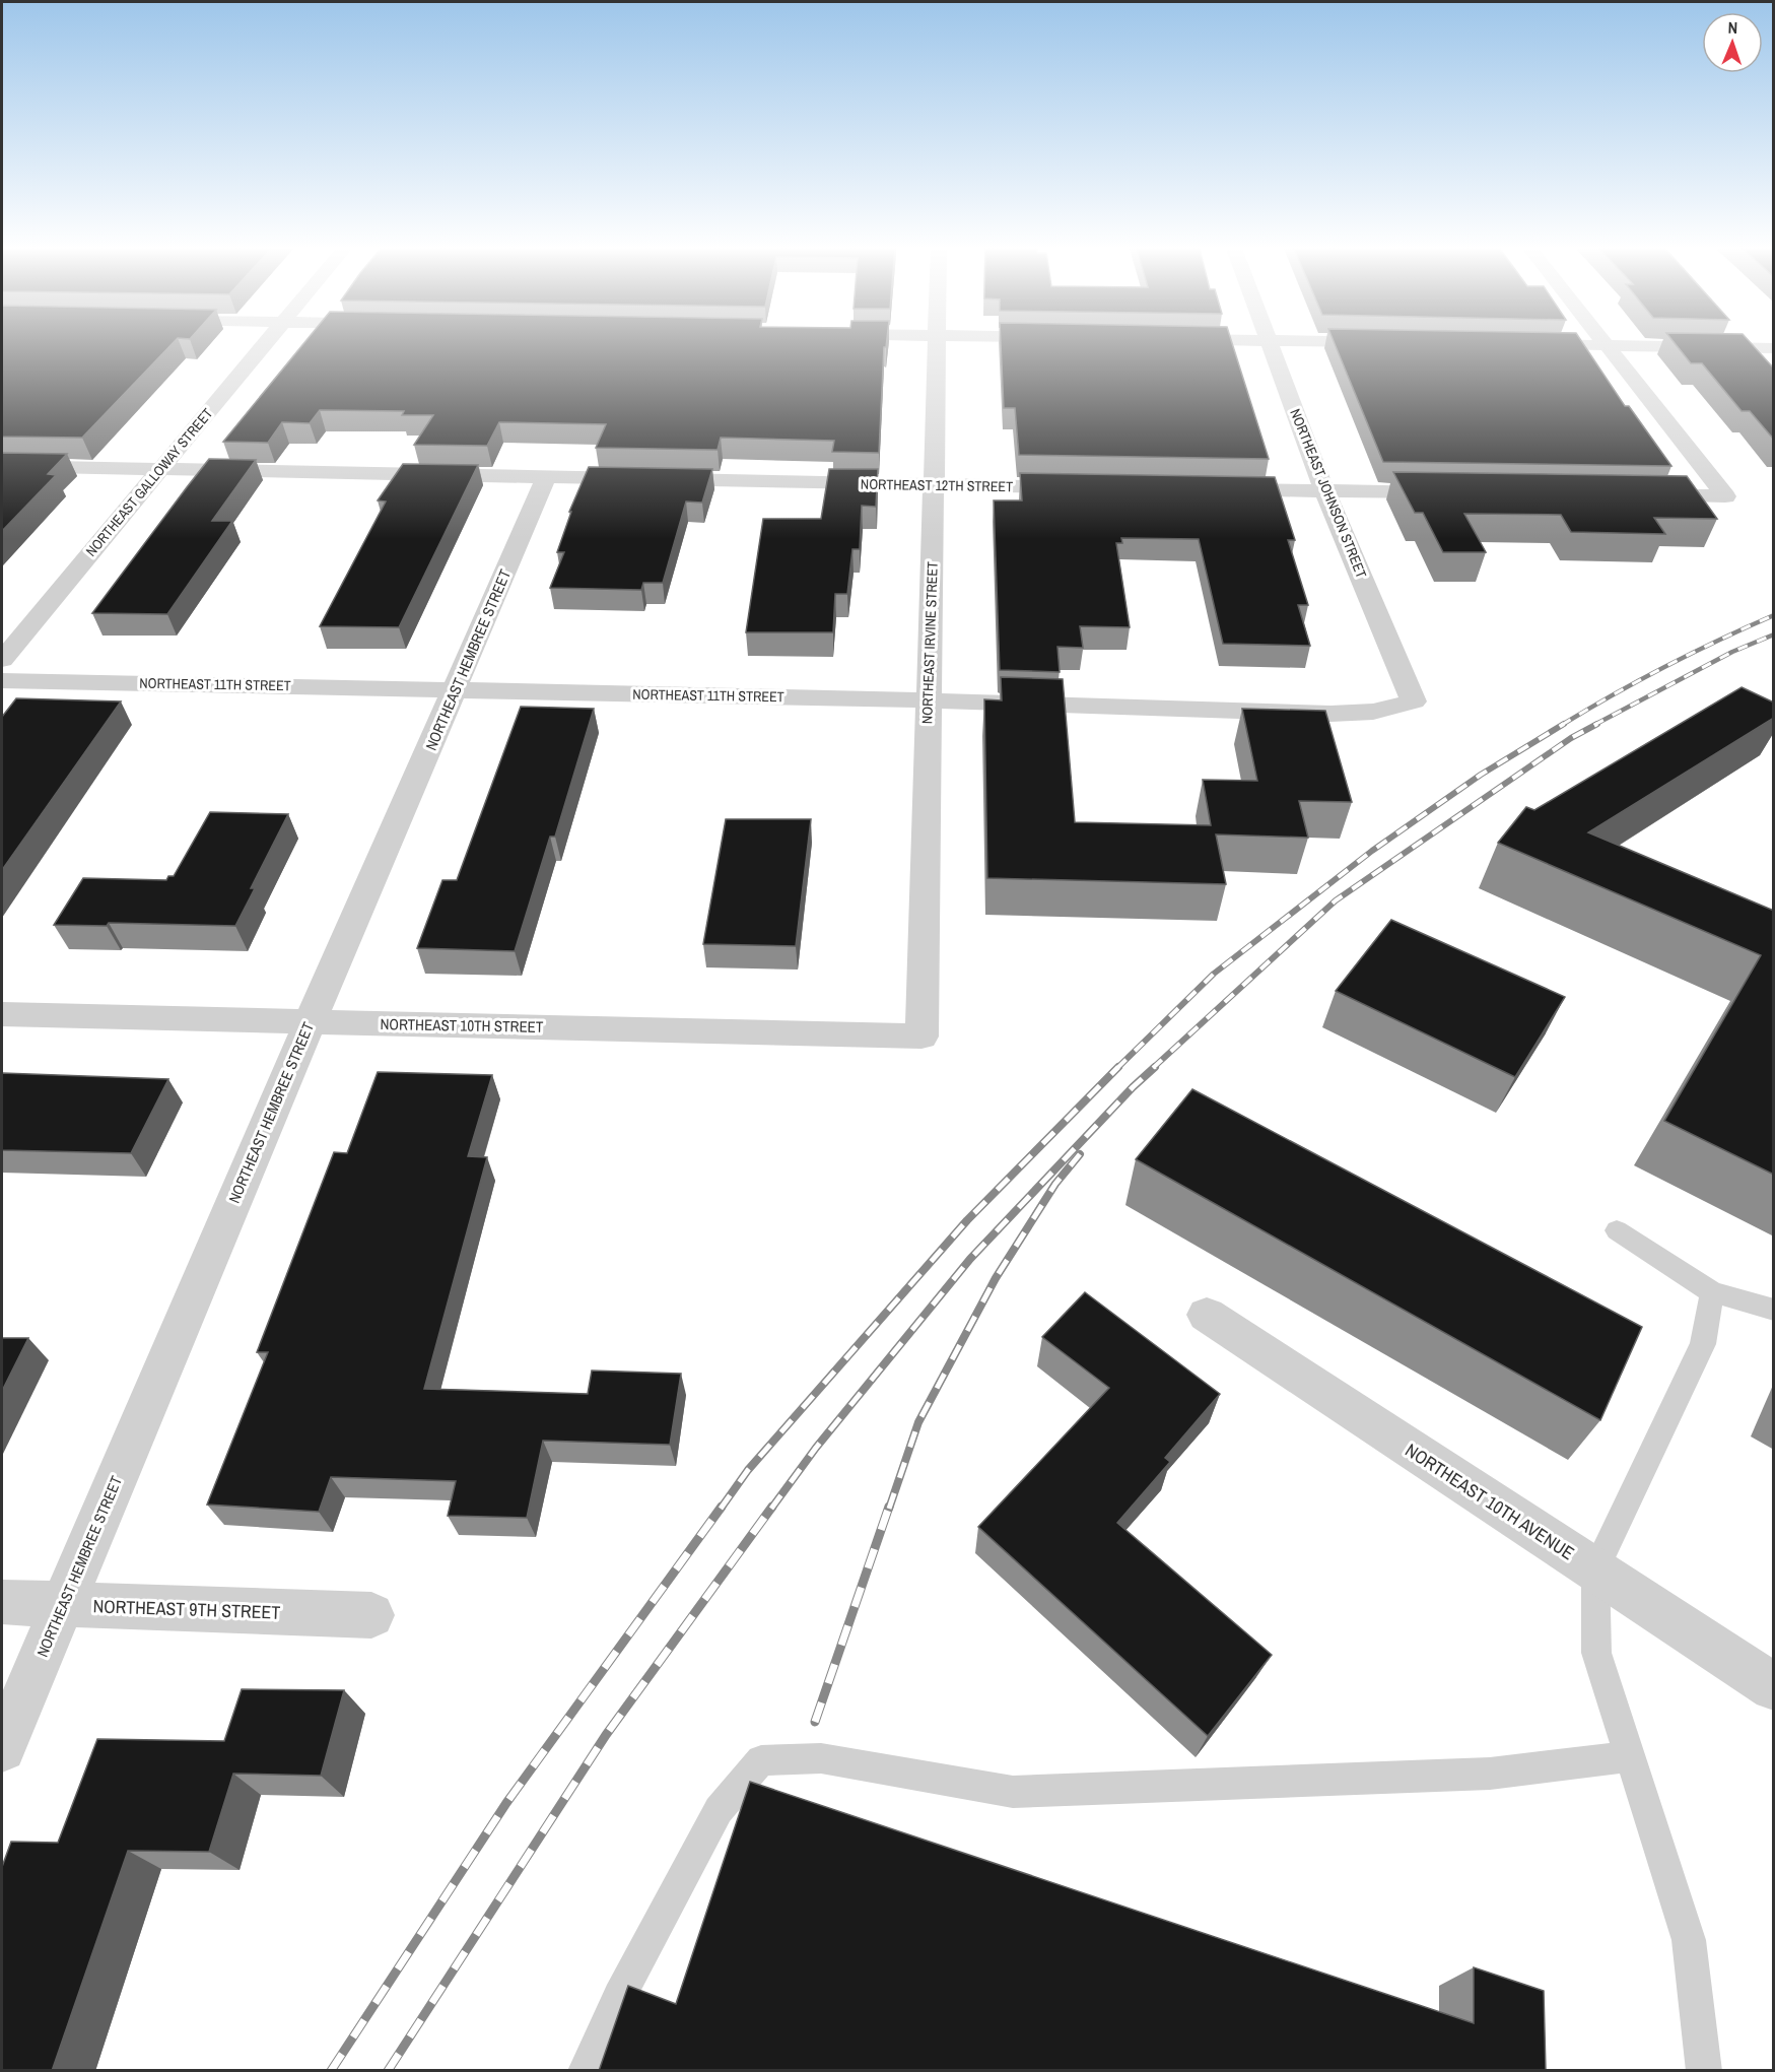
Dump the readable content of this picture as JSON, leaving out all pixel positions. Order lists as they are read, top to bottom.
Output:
{
  "streets": {
    "street": [
      "NORTHEAST GALLOWAY STREET",
      "NORTHEAST 12TH STREET",
      "NORTHEAST JOHNSON STREET",
      "NORTHEAST IRVINE STREET",
      "NORTHEAST HEMBREE STREET",
      "NORTHEAST 11TH STREET",
      "NORTHEAST 10TH STREET",
      "NORTHEAST 10TH AVENUE",
      "NORTHEAST 9TH STREET"
    ]
  },
  "crossings": [
    ["NORTHEAST GALLOWAY STREET", "NORTHEAST 12TH STREET"],
    ["NORTHEAST 12TH STREET", "NORTHEAST IRVINE STREET"],
    ["NORTHEAST 12TH STREET", "NORTHEAST HEMBREE STREET"],
    ["NORTHEAST JOHNSON STREET", "NORTHEAST 11TH STREET"],
    ["NORTHEAST IRVINE STREET", "NORTHEAST 11TH STREET"],
    ["NORTHEAST IRVINE STREET", "NORTHEAST 10TH STREET"],
    ["NORTHEAST HEMBREE STREET", "NORTHEAST 11TH STREET"],
    ["NORTHEAST HEMBREE STREET", "NORTHEAST 10TH STREET"],
    ["NORTHEAST HEMBREE STREET", "NORTHEAST 9TH STREET"]
  ],
  "north": "top"
}
